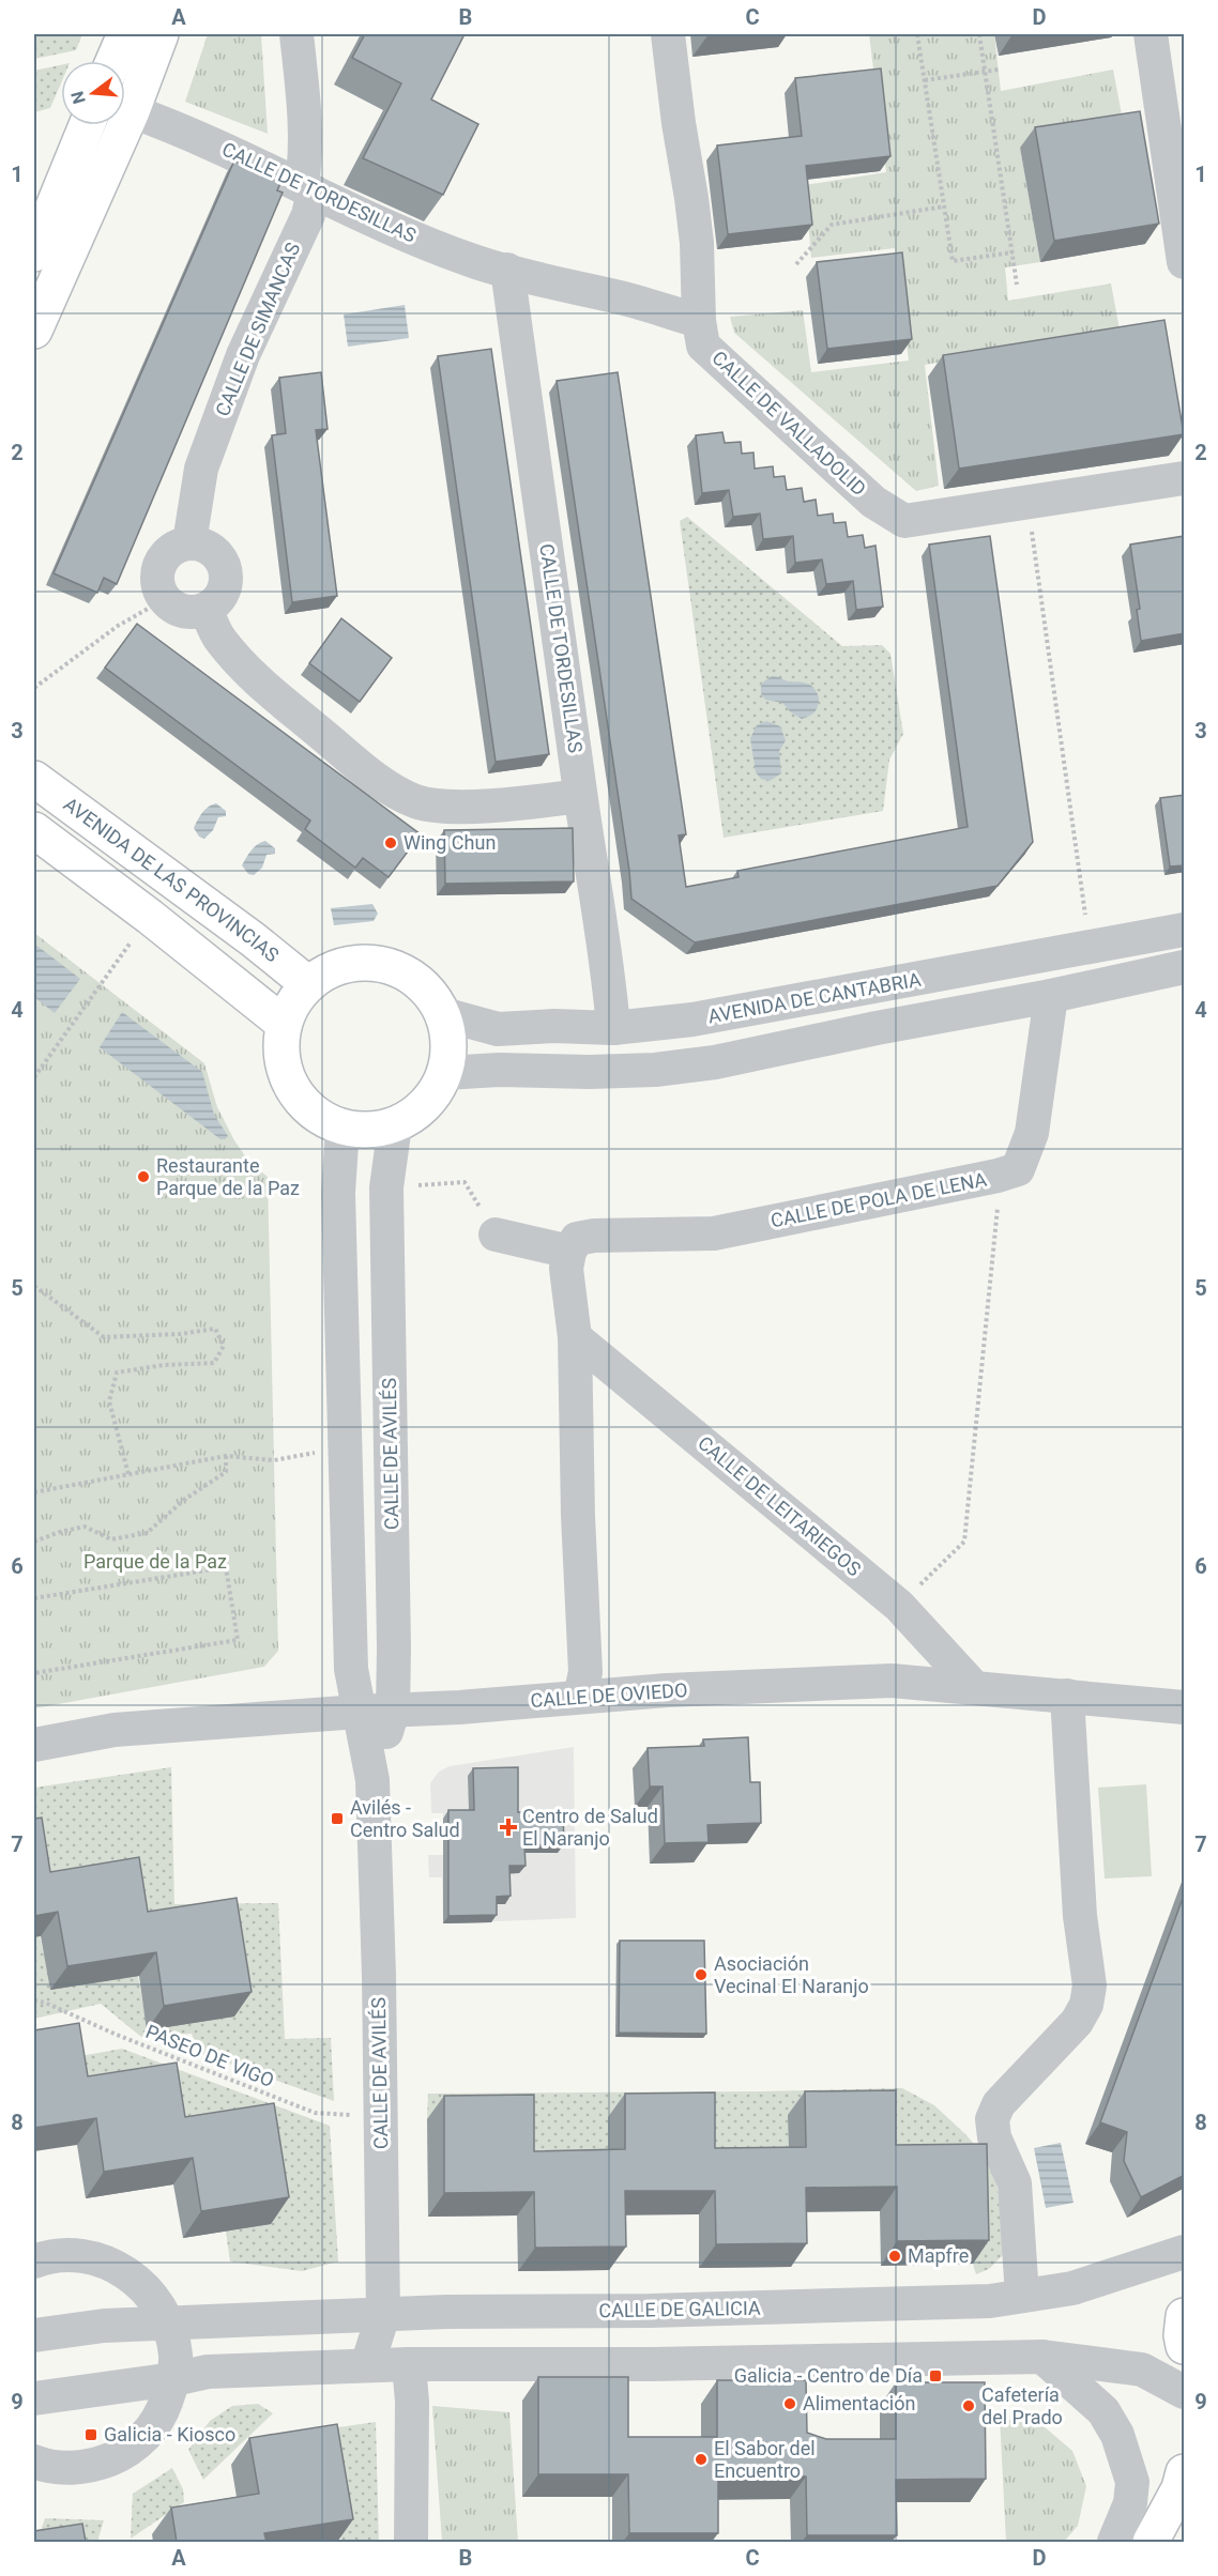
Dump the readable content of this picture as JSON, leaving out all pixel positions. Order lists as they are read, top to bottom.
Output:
{
  "streets": {
    "main road": ["AVENIDA DE LAS PROVINCIAS"],
    "street": [
      "CALLE DE TORDESILLAS",
      "CALLE DE SIMANCAS",
      "CALLE DE VALLADOLID",
      "AVENIDA DE CANTABRIA",
      "CALLE DE POLA DE LENA",
      "CALLE DE AVILÉS",
      "CALLE DE LEITARIEGOS",
      "CALLE DE OVIEDO",
      "CALLE DE GALICIA"
    ],
    "path": ["PASEO DE VIGO"]
  },
  "crossings": [
    ["CALLE DE TORDESILLAS", "CALLE DE SIMANCAS"],
    ["CALLE DE TORDESILLAS", "CALLE DE VALLADOLID"],
    ["CALLE DE TORDESILLAS", "AVENIDA DE CANTABRIA"],
    ["AVENIDA DE LAS PROVINCIAS", "AVENIDA DE CANTABRIA"],
    ["AVENIDA DE LAS PROVINCIAS", "CALLE DE AVILÉS"],
    ["AVENIDA DE CANTABRIA", "CALLE DE POLA DE LENA"],
    ["AVENIDA DE CANTABRIA", "CALLE DE AVILÉS"],
    ["CALLE DE AVILÉS", "CALLE DE OVIEDO"],
    ["CALLE DE AVILÉS", "PASEO DE VIGO"],
    ["CALLE DE AVILÉS", "CALLE DE GALICIA"],
    ["CALLE DE LEITARIEGOS", "CALLE DE OVIEDO"]
  ],
  "parks": ["Parque de la Paz"],
  "places": {
    "other": [
      "Wing Chun",
      "Restaurante Parque de la Paz",
      "Asociación Vecinal El Naranjo",
      "Mapfre",
      "Alimentación",
      "Cafetería del Prado",
      "El Sabor del Encuentro"
    ],
    "transit": ["Avilés - Centro Salud", "Galicia - Centro de Día", "Galicia - Kiosco"],
    "health": ["Centro de Salud El Naranjo"]
  },
  "north": "left",
  "grid": {
    "columns": [
      "A",
      "B",
      "C",
      "D"
    ],
    "rows": [
      "1",
      "2",
      "3",
      "4",
      "5",
      "6",
      "7",
      "8",
      "9"
    ]
  }
}
